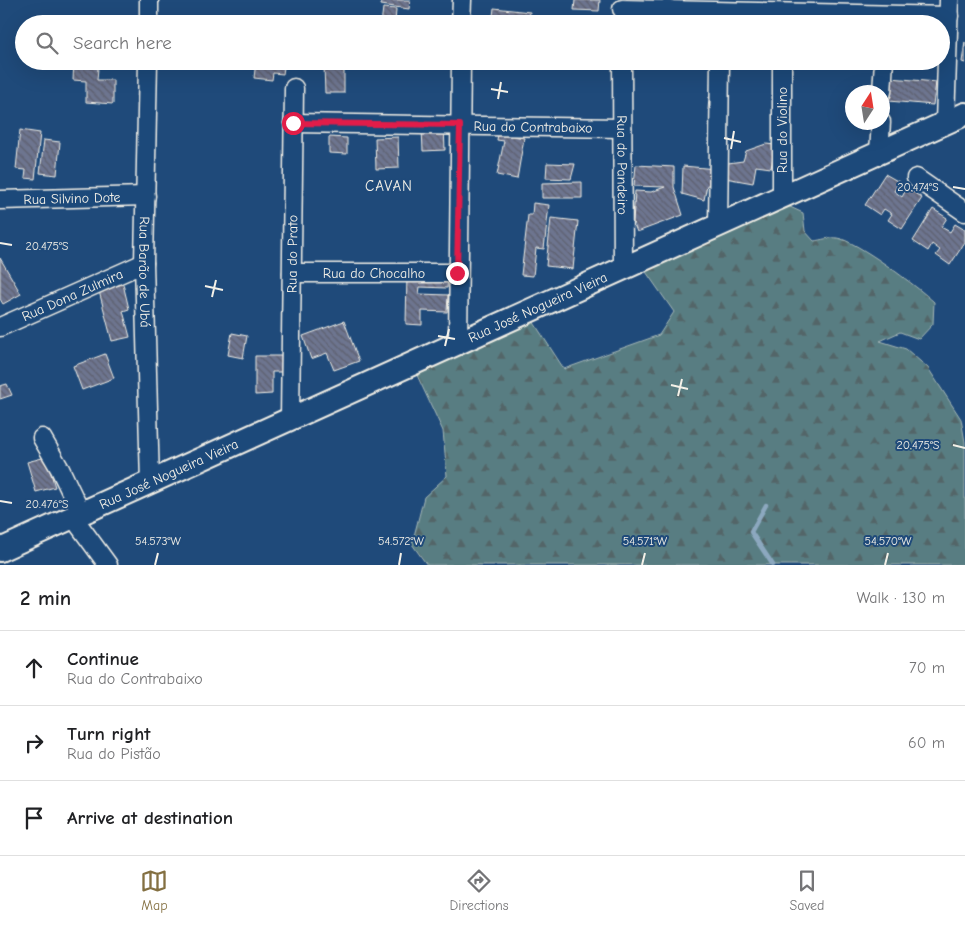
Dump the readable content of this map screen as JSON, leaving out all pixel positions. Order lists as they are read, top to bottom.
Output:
{
  "streets": {
    "main road": ["Rua José Nogueira Vieira"],
    "street": [
      "Rua do Contrabaixo",
      "Rua do Violino",
      "Rua do Pandeiro",
      "Rua Silvino Dote",
      "Rua do Prato",
      "Rua Barão de Ubá",
      "Rua do Chocalho",
      "Rua Dona Zulmira"
    ]
  },
  "crossings": [
    ["Rua do Contrabaixo", "Rua do Pandeiro"],
    ["Rua do Contrabaixo", "Rua do Prato"],
    ["Rua do Violino", "Rua José Nogueira Vieira"],
    ["Rua do Pandeiro", "Rua José Nogueira Vieira"],
    ["Rua Silvino Dote", "Rua Barão de Ubá"],
    ["Rua do Prato", "Rua do Chocalho"],
    ["Rua do Prato", "Rua José Nogueira Vieira"],
    ["Rua Barão de Ubá", "Rua Dona Zulmira"],
    ["Rua Barão de Ubá", "Rua José Nogueira Vieira"]
  ],
  "districts": ["CAVAN"],
  "north": "top",
  "page": {
    "search": "Search here",
    "heading": ["2 min", "Walk · 130 m"],
    "list": [
      ["Continue", "Rua do Contrabaixo", "70 m"],
      ["Turn right", "Rua do Pistão", "60 m"],
      "Arrive at destination"
    ],
    "nav": ["Map", "Directions", "Saved"]
  },
  "coordinates": [
    "20.474°S",
    "20.475°S",
    "20.476°S",
    "54.573°W",
    "54.572°W",
    "54.571°W",
    "54.570°W"
  ]
}
